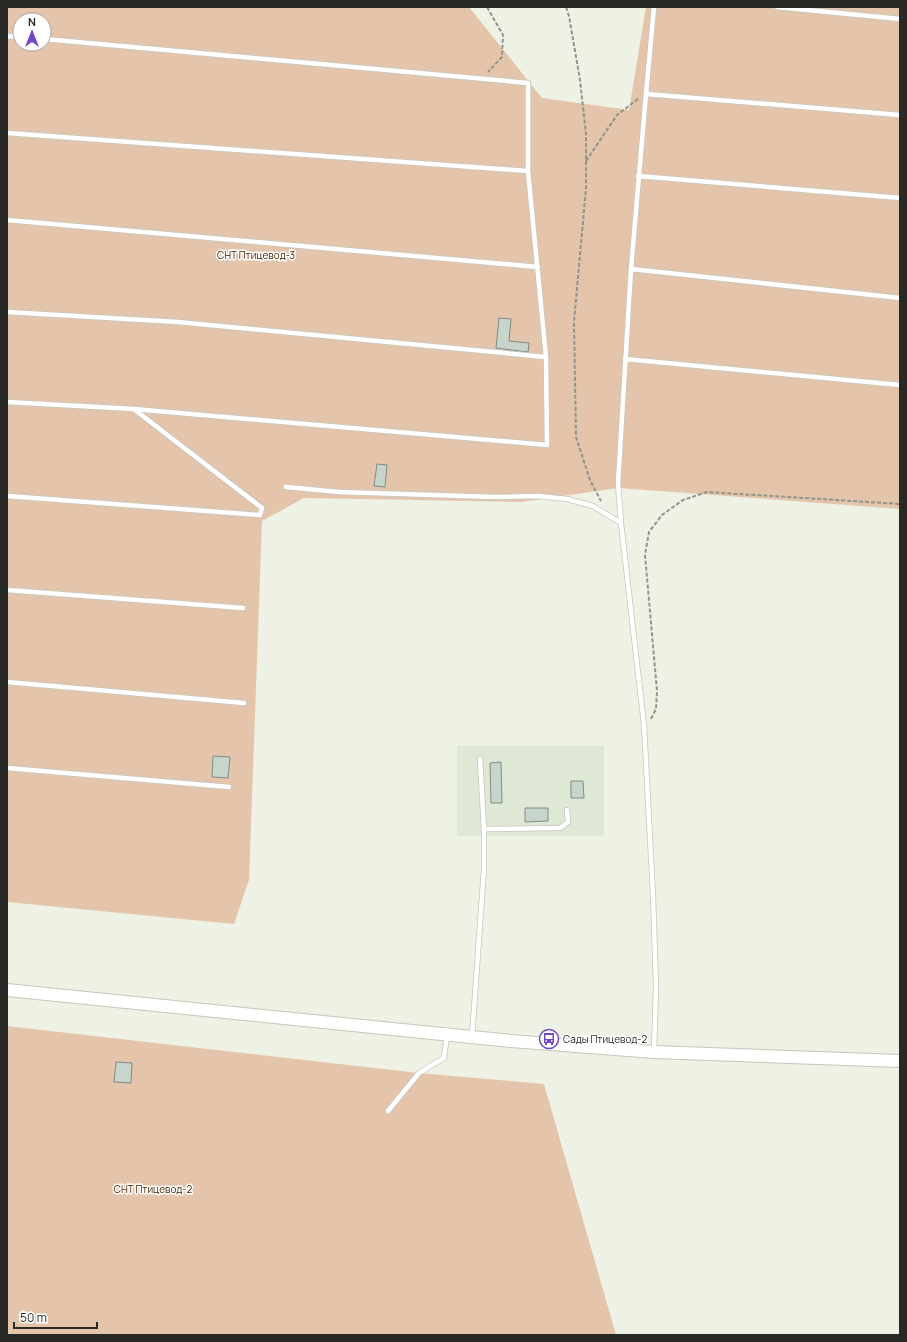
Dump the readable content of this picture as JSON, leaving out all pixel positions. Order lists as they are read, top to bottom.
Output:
{
  "parks": ["СНТ Птицевод-3", "СНТ Птицевод-2"],
  "places": {
    "bus stop": ["Сады Птицевод-2"]
  },
  "scale_bar": "50 m",
  "north": "top"
}
